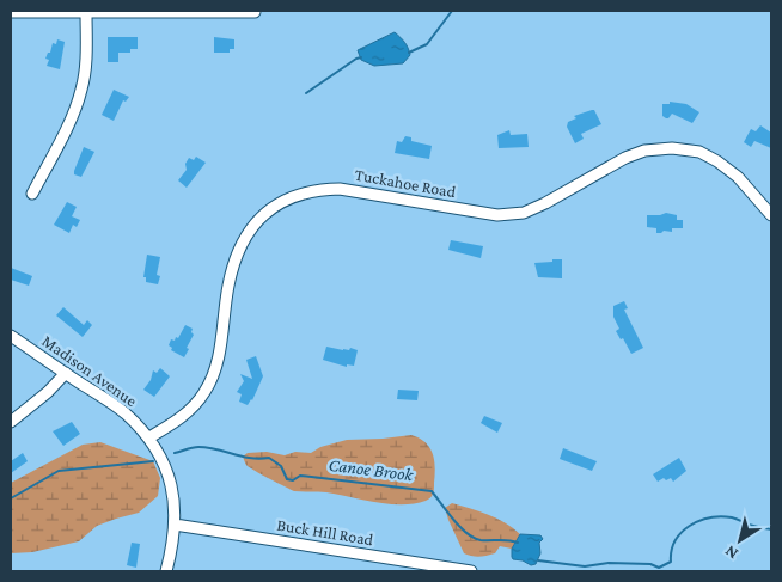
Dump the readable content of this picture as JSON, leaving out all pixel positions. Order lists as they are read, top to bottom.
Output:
{
  "streets": {
    "street": ["Tuckahoe Road", "Madison Avenue", "Buck Hill Road"]
  },
  "crossings": [
    ["Tuckahoe Road", "Madison Avenue"],
    ["Madison Avenue", "Buck Hill Road"]
  ],
  "water": ["Canoe Brook"],
  "north": "bottom left"
}
